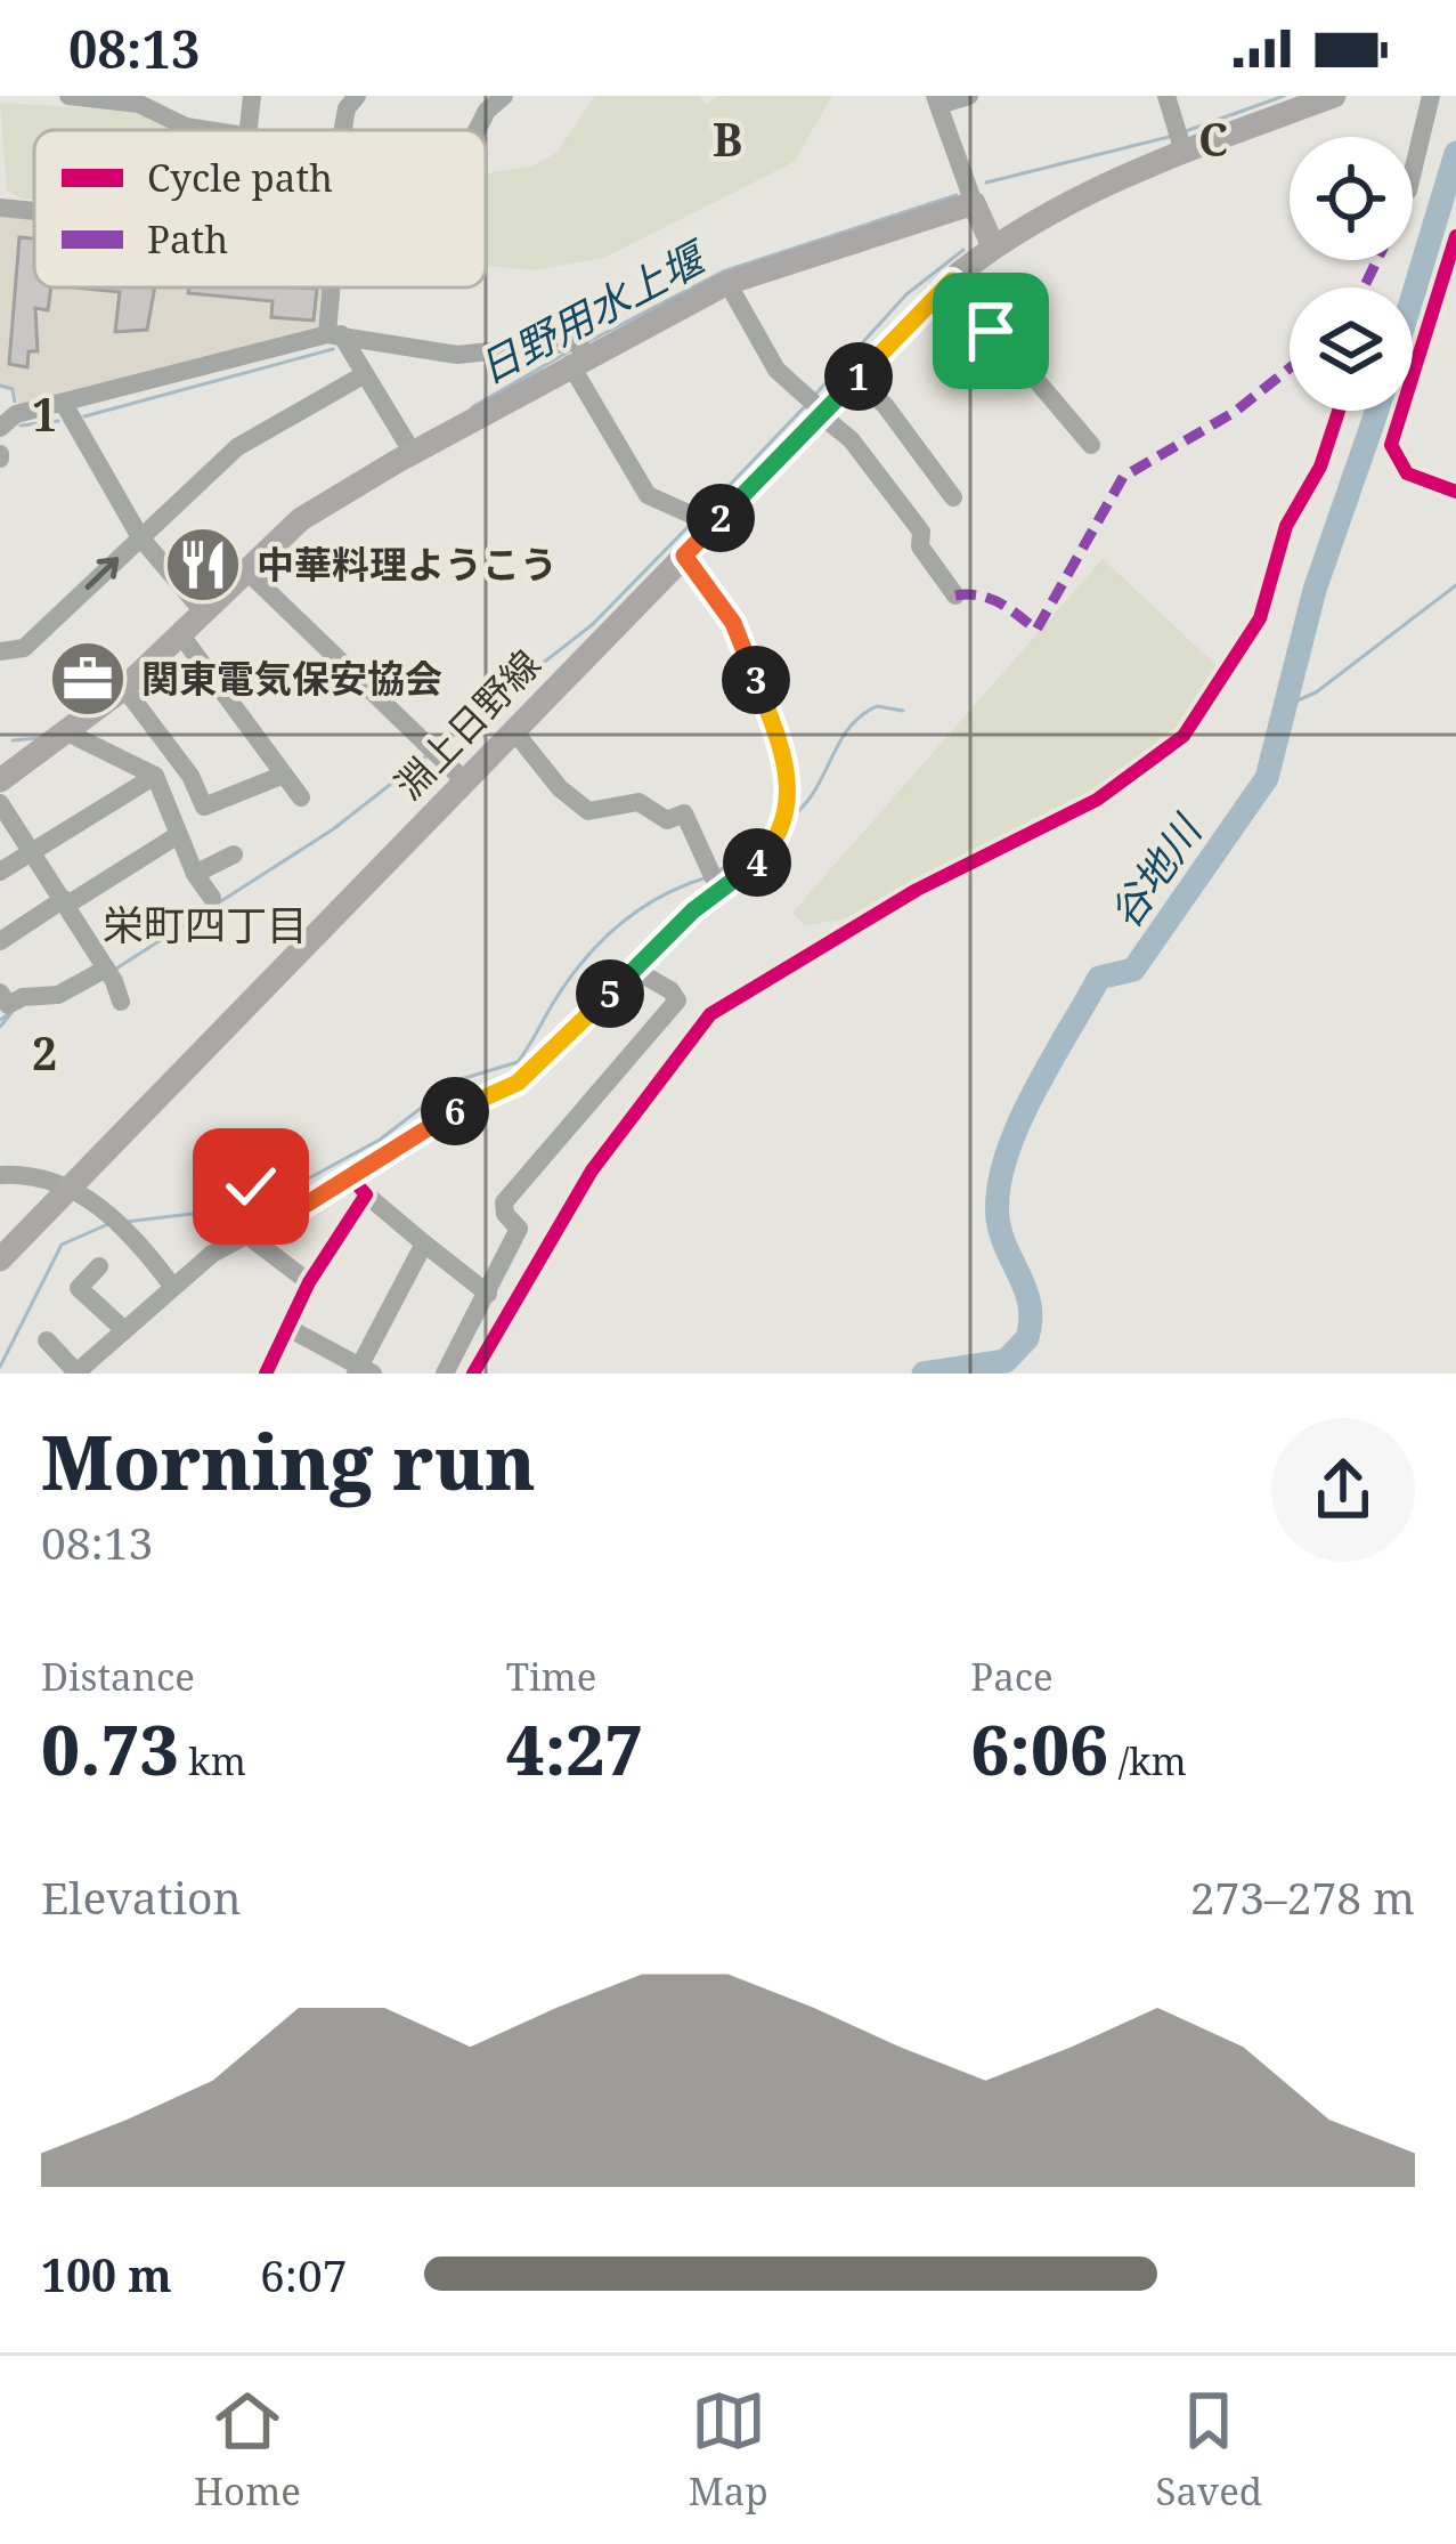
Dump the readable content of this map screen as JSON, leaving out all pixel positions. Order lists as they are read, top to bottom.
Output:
{
  "streets": {
    "main road": ["淵上日野線"]
  },
  "districts": ["栄町四丁目"],
  "water": ["日野用水上堰", "谷地川"],
  "places": {
    "restaurant": ["中華料理ようこう"],
    "office": ["関東電気保安協会"]
  },
  "legend": ["Cycle path", "Path"],
  "page": {
    "status": "08:13",
    "pins": [
      "1",
      "2",
      "3",
      "4",
      "5",
      "6"
    ],
    "heading": ["Morning run", "08:13"],
    "stats": [
      ["Distance", "0.73 km"],
      ["Time", "4:27"],
      ["Pace", "6:06 /km"]
    ],
    "chart": ["Elevation", "273–278 m"],
    "list": [
      {
        "name": "100 m",
        "note": "6:07"
      }
    ],
    "tabs": ["Home", "Map", "Saved"]
  },
  "grid": {
    "columns": ["B", "C"],
    "rows": ["1", "2"]
  }
}
